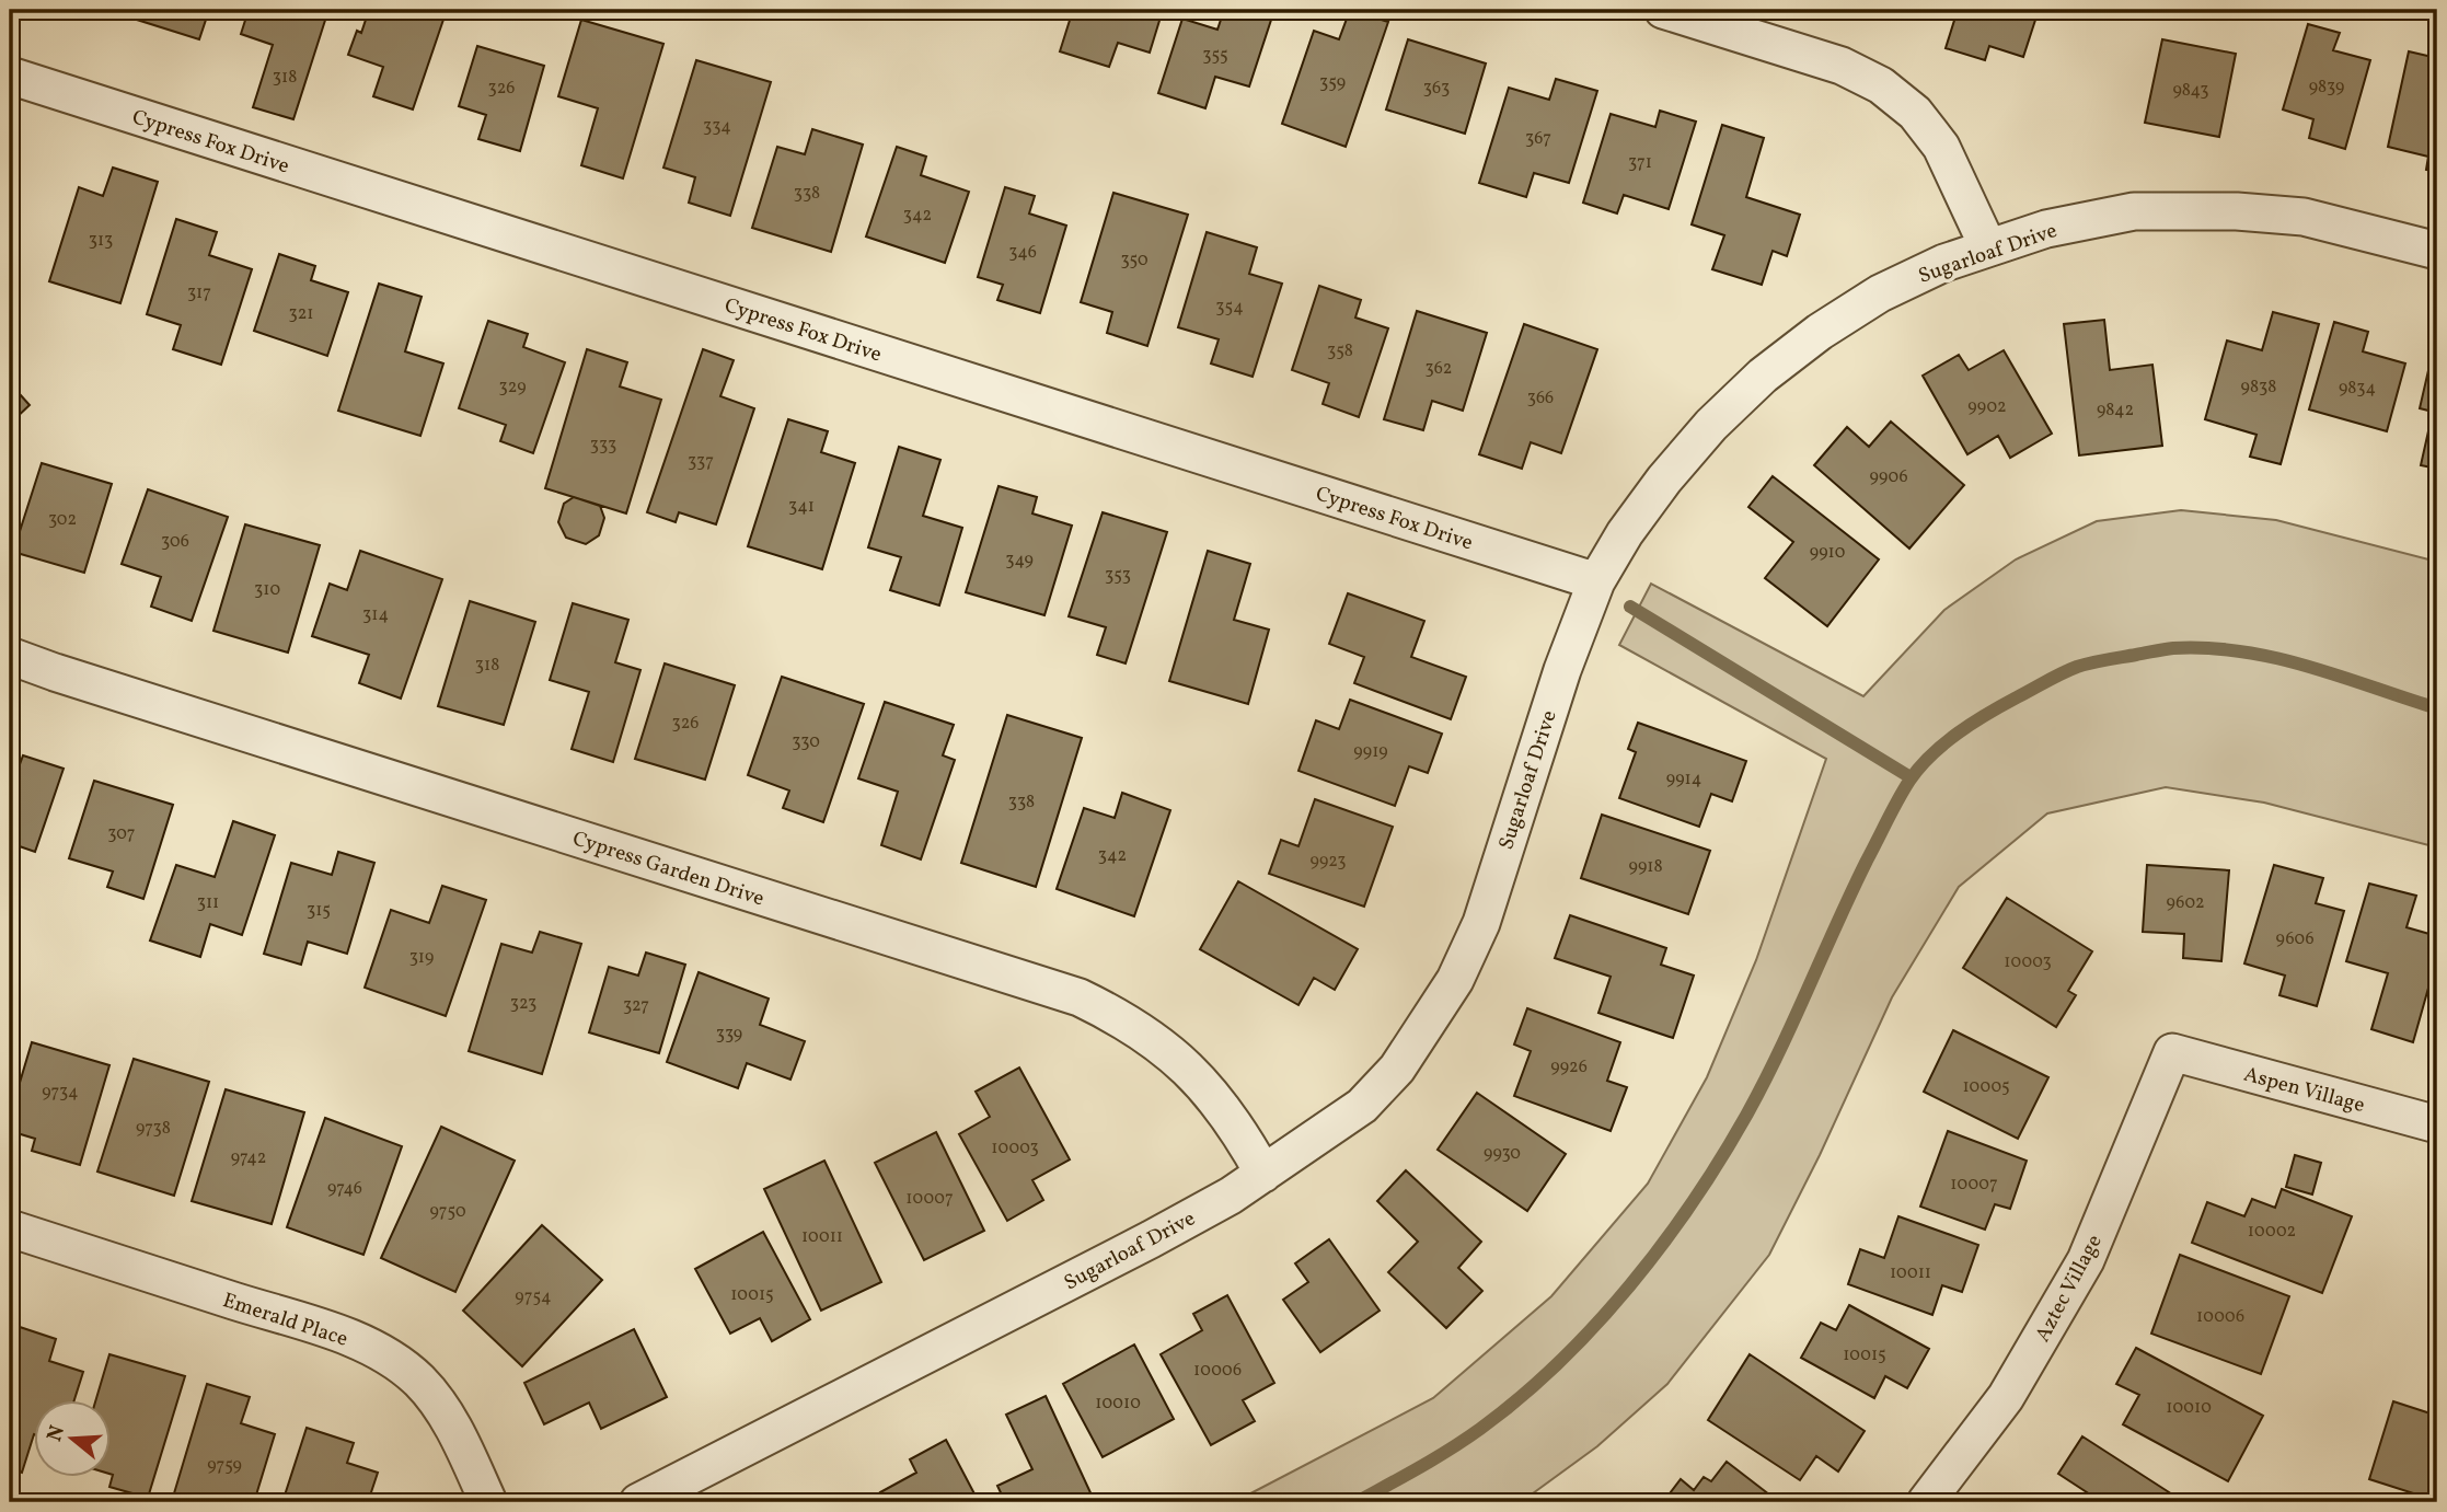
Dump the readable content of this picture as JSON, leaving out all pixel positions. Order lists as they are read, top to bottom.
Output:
{
  "streets": {
    "street": [
      "Cypress Fox Drive",
      "Sugarloaf Drive",
      "Cypress Garden Drive",
      "Aspen Village",
      "Aztec Village",
      "Emerald Place"
    ]
  },
  "crossings": [
    ["Cypress Fox Drive", "Sugarloaf Drive"],
    ["Sugarloaf Drive", "Cypress Garden Drive"],
    ["Aspen Village", "Aztec Village"]
  ],
  "house_numbers": [
    "355",
    "318",
    "359",
    "9839",
    "326",
    "363",
    "9843",
    "334",
    "367",
    "371",
    "338",
    "342",
    "313",
    "346",
    "350",
    "317",
    "354",
    "321",
    "358",
    "362",
    "329",
    "9838",
    "9834",
    "366",
    "9902",
    "9842",
    "333",
    "337",
    "9906",
    "341",
    "302",
    "306",
    "9910",
    "349",
    "353",
    "310",
    "314",
    "318",
    "326",
    "330",
    "9919",
    "9914",
    "338",
    "307",
    "342",
    "9923",
    "9918",
    "311",
    "9602",
    "315",
    "9606",
    "319",
    "10003",
    "323",
    "327",
    "339",
    "9926",
    "10005",
    "9734",
    "9738",
    "10003",
    "9930",
    "9742",
    "10007",
    "9746",
    "10007",
    "9750",
    "10002",
    "10011",
    "10011",
    "10015",
    "9754",
    "10006",
    "10015",
    "10006",
    "10010",
    "10010",
    "9759"
  ],
  "north": "left"
}
